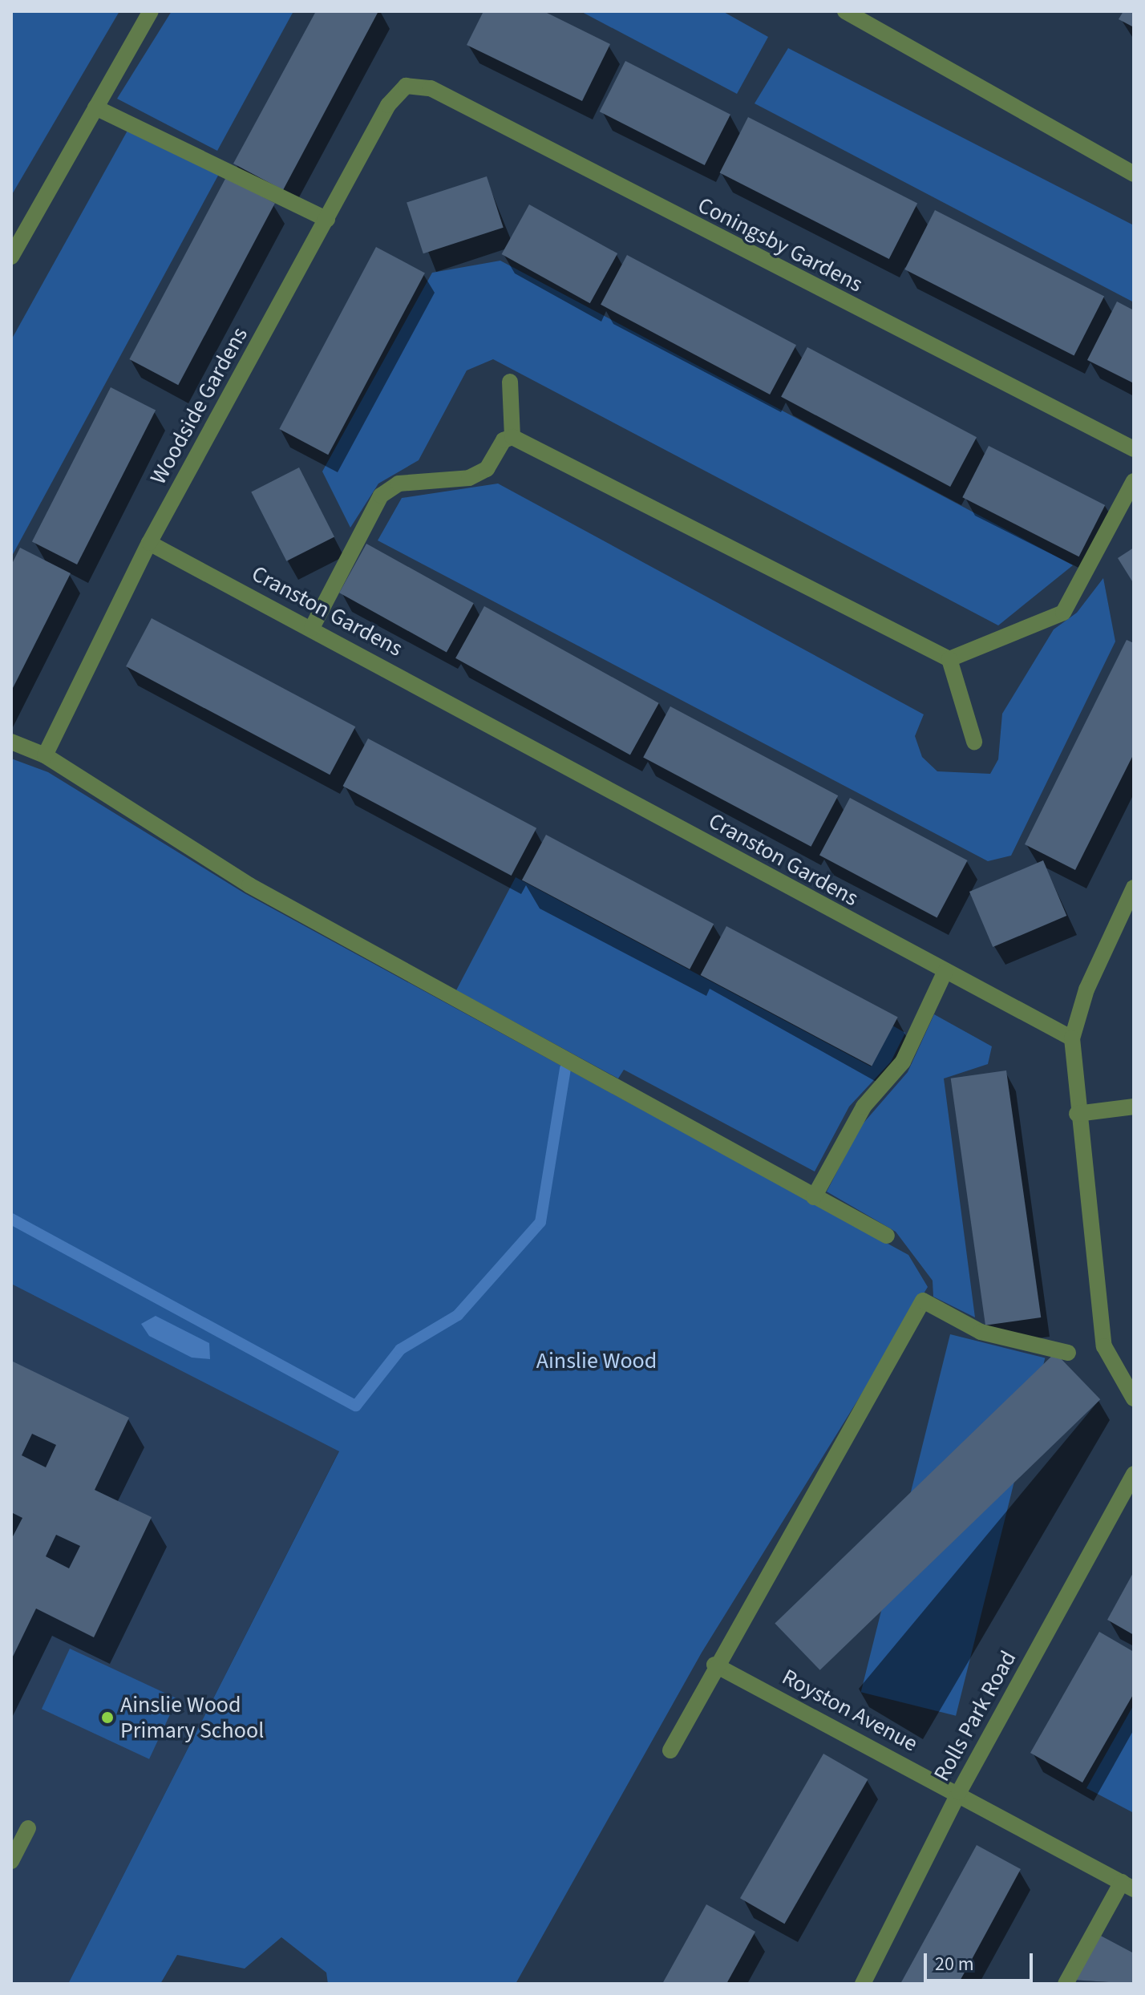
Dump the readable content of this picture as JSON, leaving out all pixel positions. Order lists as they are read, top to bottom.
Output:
{
  "streets": {
    "street": [
      "Coningsby Gardens",
      "Woodside Gardens",
      "Cranston Gardens",
      "Royston Avenue",
      "Rolls Park Road"
    ]
  },
  "crossings": [
    ["Coningsby Gardens", "Woodside Gardens"],
    ["Woodside Gardens", "Cranston Gardens"],
    ["Royston Avenue", "Rolls Park Road"]
  ],
  "parks": ["Ainslie Wood"],
  "places": ["Ainslie Wood Primary School"],
  "scale_bar": "20 m"
}
